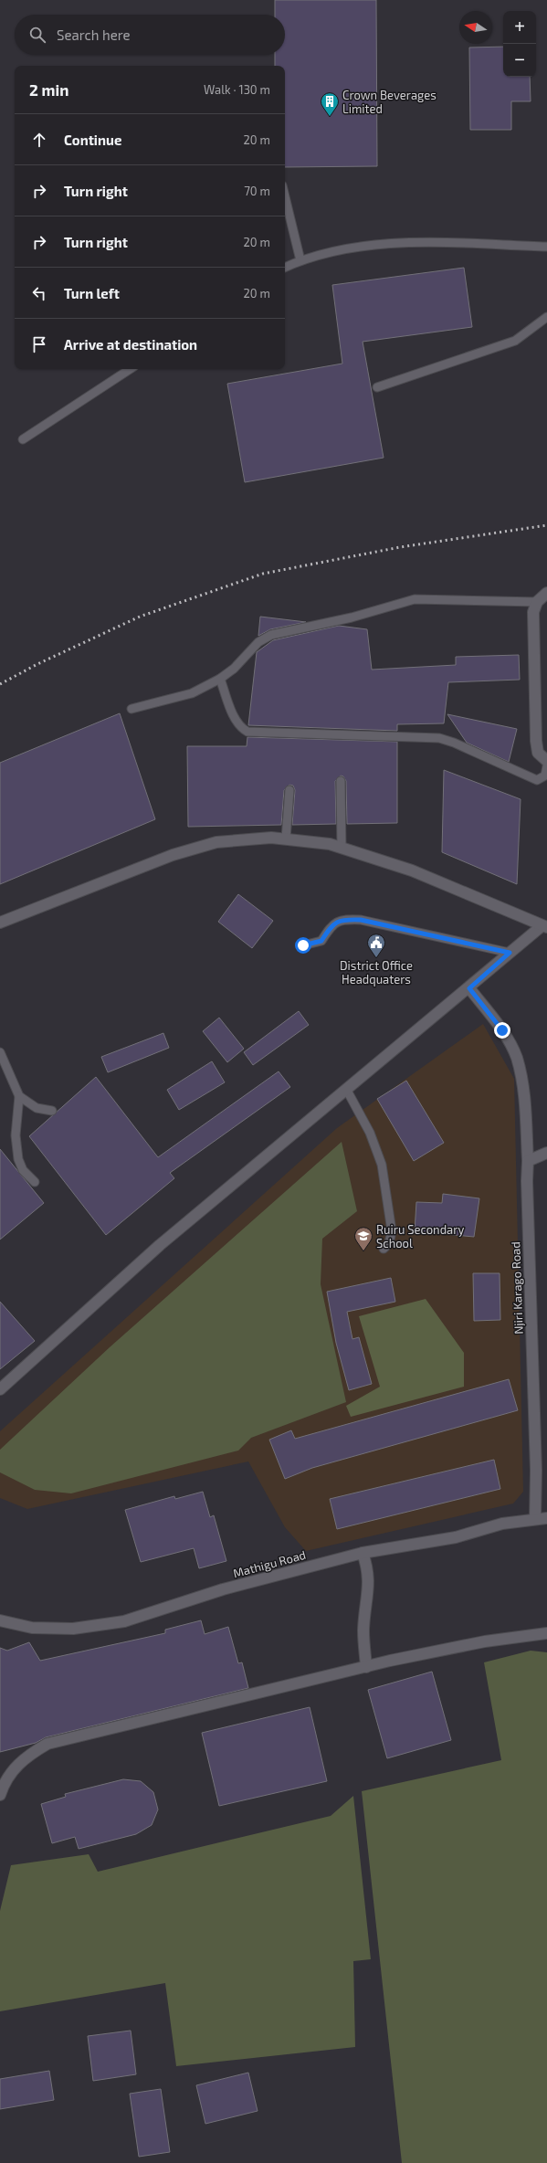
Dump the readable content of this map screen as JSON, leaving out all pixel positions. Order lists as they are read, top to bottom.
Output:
{
  "streets": {
    "street": ["Njiri Karago Road", "Mathigu Road"]
  },
  "crossings": [
    ["Njiri Karago Road", "Mathigu Road"]
  ],
  "places": {
    "building": ["Crown Beverages Limited"],
    "public building": ["District Office Headquaters"],
    "school or university": ["Ruiru Secondary School"]
  },
  "north": "left",
  "page": {
    "map_buttons": ["+", "−"],
    "search": "Search here",
    "heading": ["2 min", "Walk · 130 m"],
    "list": [
      ["Continue", "20 m"],
      ["Turn right", "70 m"],
      ["Turn right", "20 m"],
      ["Turn left", "20 m"],
      "Arrive at destination"
    ]
  }
}
